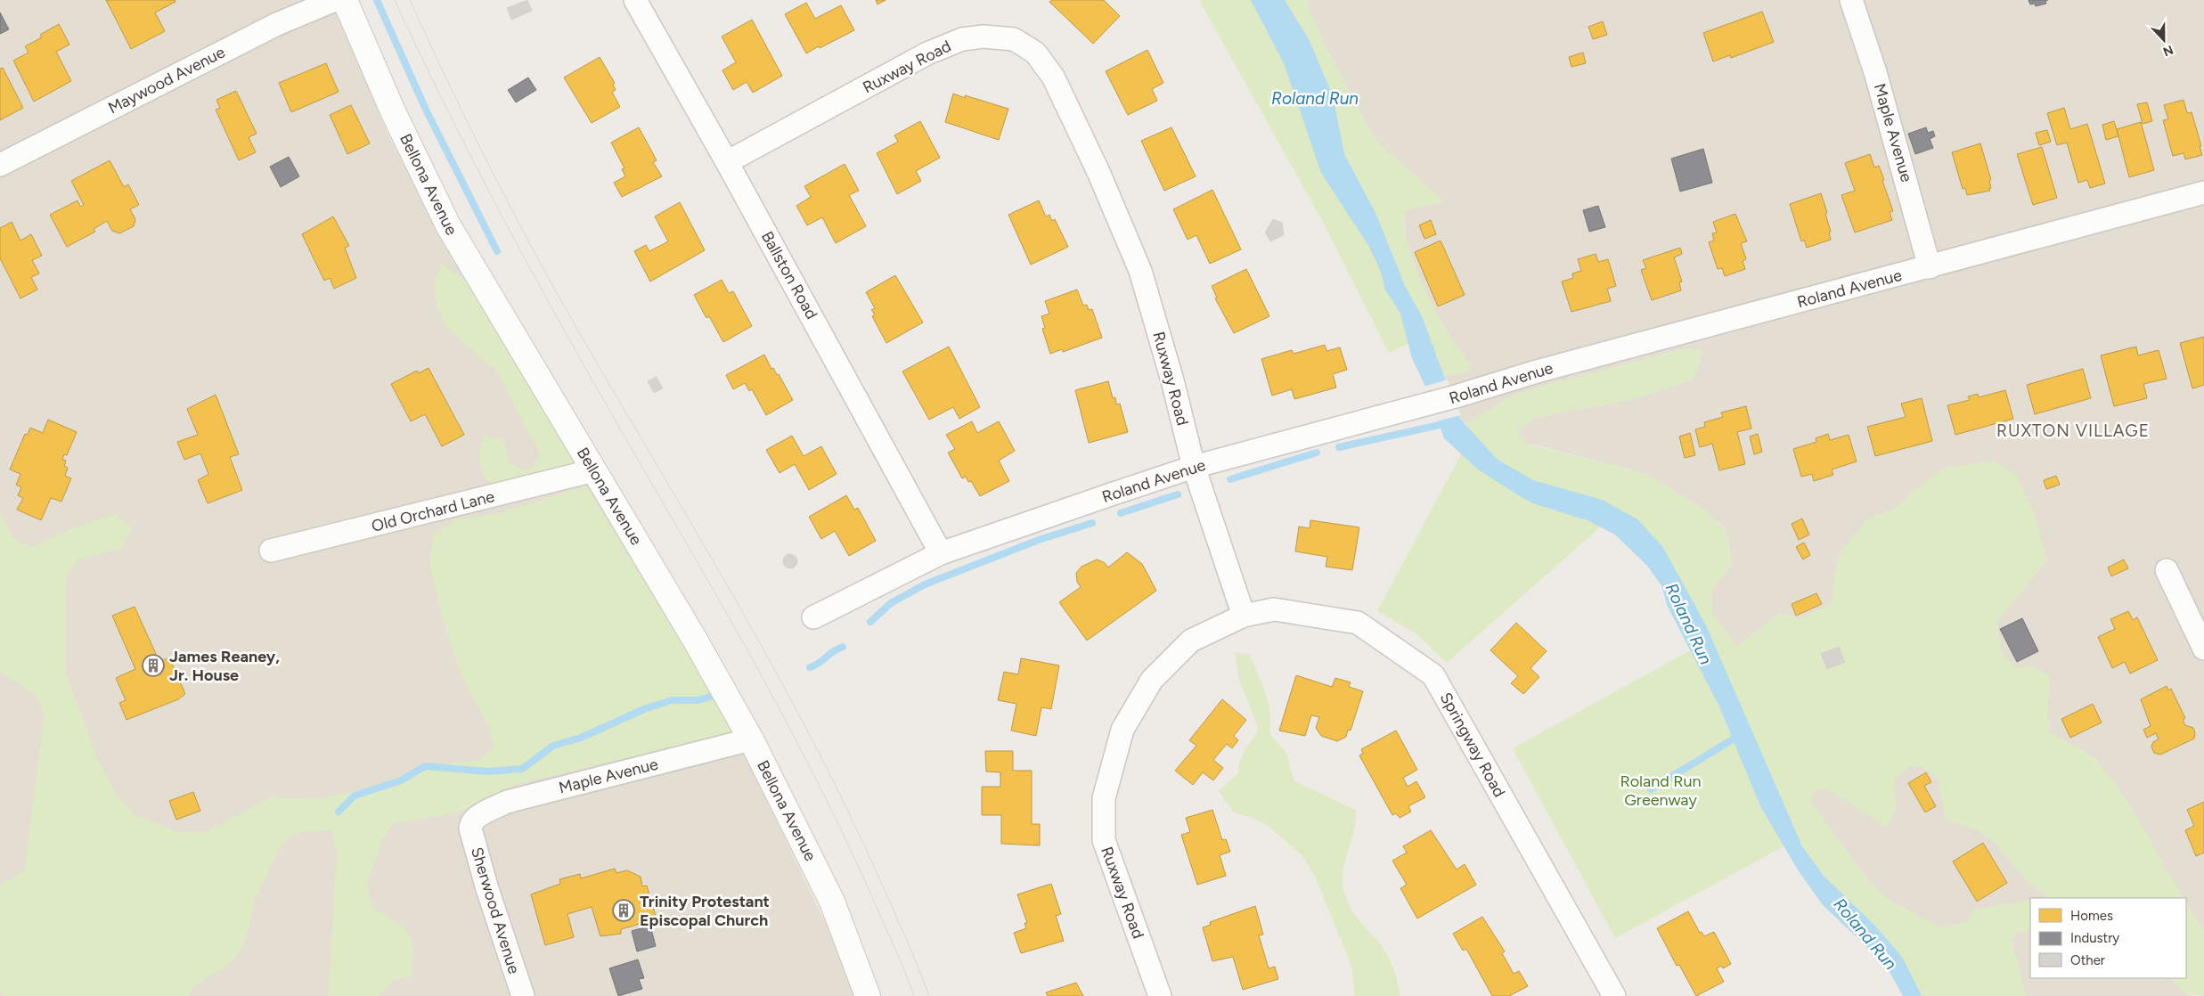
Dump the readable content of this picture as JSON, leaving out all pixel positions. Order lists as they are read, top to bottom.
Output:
{
  "streets": {
    "street": [
      "Ruxway Road",
      "Maywood Avenue",
      "Maple Avenue",
      "Bellona Avenue",
      "Ballston Road",
      "Roland Avenue",
      "Old Orchard Lane",
      "Springway Road",
      "Sherwood Avenue"
    ]
  },
  "crossings": [
    ["Ruxway Road", "Ballston Road"],
    ["Ruxway Road", "Roland Avenue"],
    ["Ruxway Road", "Springway Road"],
    ["Maple Avenue", "Bellona Avenue"],
    ["Maple Avenue", "Roland Avenue"],
    ["Maple Avenue", "Sherwood Avenue"],
    ["Bellona Avenue", "Old Orchard Lane"],
    ["Ballston Road", "Roland Avenue"]
  ],
  "districts": ["RUXTON VILLAGE"],
  "water": ["Roland Run"],
  "parks": ["Roland Run Greenway"],
  "places": {
    "building": ["James Reaney, Jr. House", "Trinity Protestant Episcopal Church"]
  },
  "legend": ["Homes", "Industry", "Other"],
  "north": "bottom"
}
